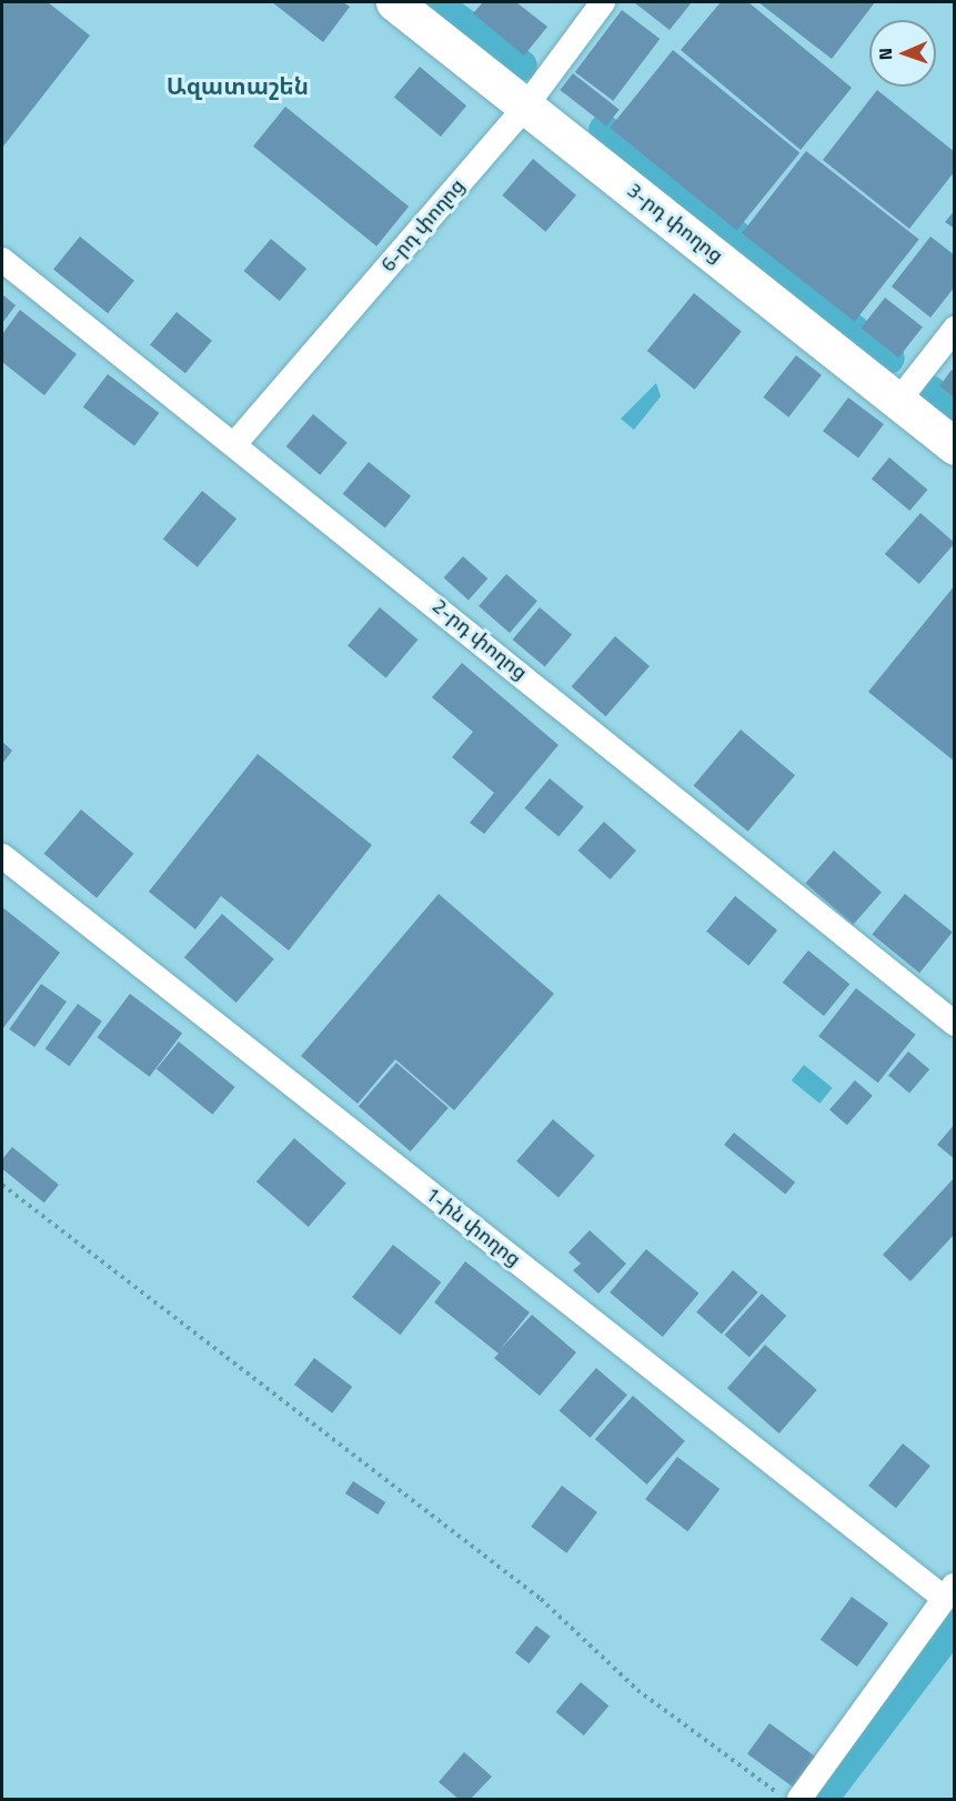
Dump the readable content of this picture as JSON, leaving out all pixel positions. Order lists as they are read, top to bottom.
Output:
{
  "streets": {
    "main road": ["3-րդ փողոց"],
    "street": ["6-րդ փողոց", "2-րդ փողոց", "1-ին փողոց"]
  },
  "crossings": [
    ["3-րդ փողոց", "6-րդ փողոց"],
    ["6-րդ փողոց", "2-րդ փողոց"]
  ],
  "districts": ["Ազատաշեն"],
  "north": "left"
}
